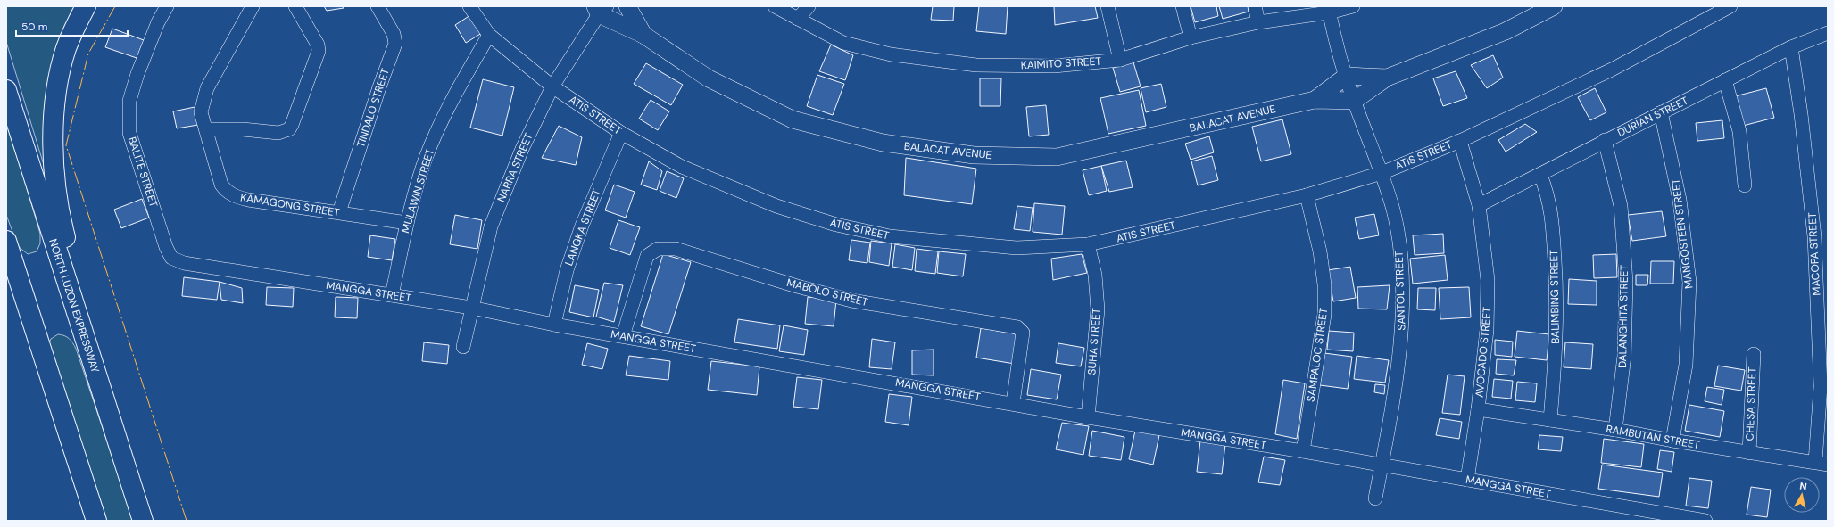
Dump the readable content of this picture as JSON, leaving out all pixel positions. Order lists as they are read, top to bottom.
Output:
{
  "streets": {
    "highway": ["NORTH LUZON EXPRESSWAY"],
    "street": [
      "KAIMITO STREET",
      "TINDALO STREET",
      "ATIS STREET",
      "DURIAN STREET",
      "BALACAT AVENUE",
      "NARRA STREET",
      "BALITE STREET",
      "MULAWIN STREET",
      "KAMAGONG STREET",
      "LANGKA STREET",
      "MANGOSTEEN STREET",
      "MACOPA STREET",
      "SANTOL STREET",
      "MANGGA STREET",
      "MABOLO STREET",
      "BALIMBING STREET",
      "DALANGHITA STREET",
      "SUHA STREET",
      "AVOCADO STREET",
      "SAMPALOC STREET",
      "CHESA STREET",
      "RAMBUTAN STREET"
    ]
  },
  "crossings": [
    ["KAIMITO STREET", "SANTOL STREET"],
    ["TINDALO STREET", "KAMAGONG STREET"],
    ["ATIS STREET", "NARRA STREET"],
    ["ATIS STREET", "MULAWIN STREET"],
    ["ATIS STREET", "LANGKA STREET"],
    ["ATIS STREET", "SANTOL STREET"],
    ["ATIS STREET", "SUHA STREET"],
    ["ATIS STREET", "AVOCADO STREET"],
    ["ATIS STREET", "SAMPALOC STREET"],
    ["DURIAN STREET", "MANGOSTEEN STREET"],
    ["DURIAN STREET", "MACOPA STREET"],
    ["DURIAN STREET", "BALIMBING STREET"],
    ["DURIAN STREET", "DALANGHITA STREET"],
    ["DURIAN STREET", "AVOCADO STREET"],
    ["BALACAT AVENUE", "NARRA STREET"],
    ["BALACAT AVENUE", "SANTOL STREET"],
    ["NARRA STREET", "MANGGA STREET"],
    ["BALITE STREET", "MANGGA STREET"],
    ["MULAWIN STREET", "KAMAGONG STREET"],
    ["MULAWIN STREET", "MANGGA STREET"],
    ["LANGKA STREET", "MANGGA STREET"],
    ["MANGOSTEEN STREET", "RAMBUTAN STREET"],
    ["MACOPA STREET", "RAMBUTAN STREET"],
    ["SANTOL STREET", "MANGGA STREET"],
    ["MANGGA STREET", "MABOLO STREET"],
    ["MANGGA STREET", "SUHA STREET"],
    ["MANGGA STREET", "AVOCADO STREET"],
    ["MANGGA STREET", "SAMPALOC STREET"],
    ["BALIMBING STREET", "RAMBUTAN STREET"],
    ["DALANGHITA STREET", "RAMBUTAN STREET"],
    ["AVOCADO STREET", "RAMBUTAN STREET"],
    ["CHESA STREET", "RAMBUTAN STREET"]
  ],
  "scale_bar": "50 m",
  "north": "top"
}
